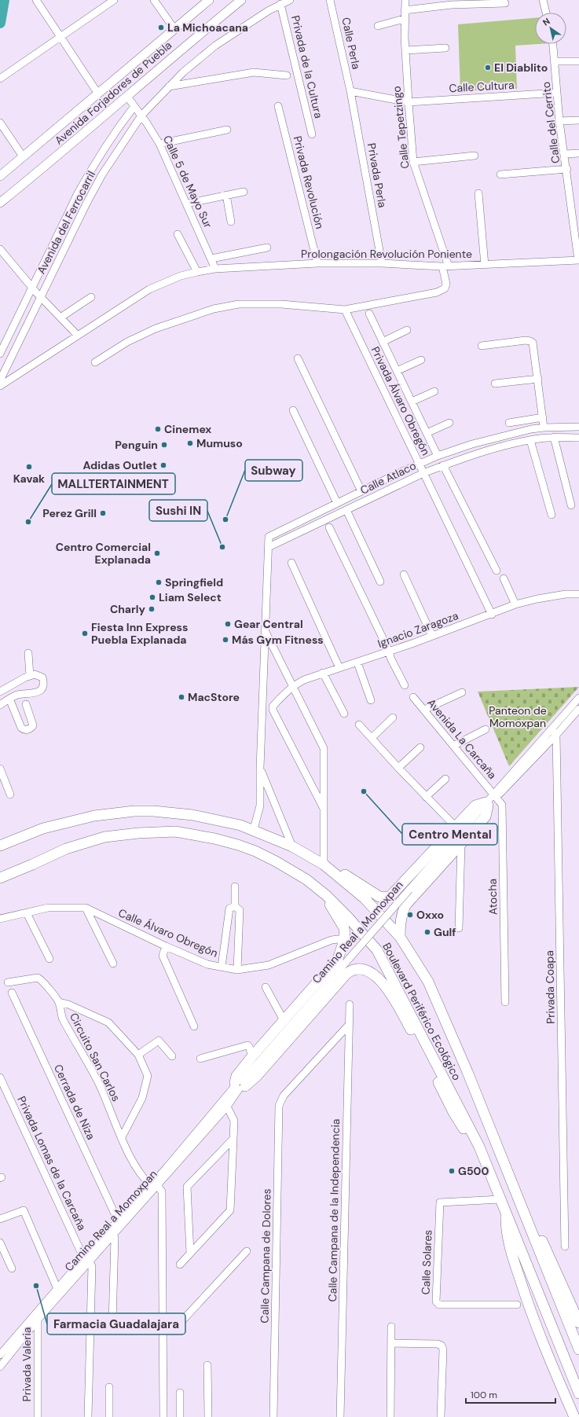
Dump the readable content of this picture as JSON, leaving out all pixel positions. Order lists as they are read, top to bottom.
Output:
{
  "streets": {
    "highway": ["Boulevard Periférico Ecológico"],
    "main road": ["Avenida Forjadores de Puebla"],
    "street": [
      "Calle Perla",
      "Privada de la Cultura",
      "Calle Cultura",
      "Calle del Cerrito",
      "Calle Tepetzingo",
      "Privada Perla",
      "Calle 5 de Mayo Sur",
      "Privada Revolución",
      "Avenida del Ferrocarril",
      "Prolongación Revolución Poniente",
      "Privada Álvaro Obregón",
      "Calle Atlaco",
      "Ignacio Zaragoza",
      "Avenida La Carcaña",
      "Atocha",
      "Camino Real a Momoxpan",
      "Calle Álvaro Obregón",
      "Privada Coapa",
      "Circuito San Carlos",
      "Cerrada de Niza",
      "Privada Lomas de la Carcaña",
      "Calle Campana de la Independencia",
      "Calle Campana de Dolores",
      "Calle Solares",
      "Privada Valeria"
    ]
  },
  "crossings": [
    ["Calle Perla", "Calle Cultura"],
    ["Calle Perla", "Privada Perla"],
    ["Privada de la Cultura", "Avenida del Ferrocarril"],
    ["Calle Cultura", "Calle del Cerrito"],
    ["Calle Cultura", "Calle Tepetzingo"],
    ["Calle Cultura", "Privada Perla"],
    ["Calle del Cerrito", "Prolongación Revolución Poniente"],
    ["Calle Tepetzingo", "Prolongación Revolución Poniente"],
    ["Privada Perla", "Prolongación Revolución Poniente"],
    ["Calle 5 de Mayo Sur", "Avenida del Ferrocarril"],
    ["Calle 5 de Mayo Sur", "Prolongación Revolución Poniente"],
    ["Privada Revolución", "Prolongación Revolución Poniente"],
    ["Privada Álvaro Obregón", "Calle Atlaco"],
    ["Privada Álvaro Obregón", "Ignacio Zaragoza"],
    ["Avenida La Carcaña", "Atocha"],
    ["Avenida La Carcaña", "Camino Real a Momoxpan"],
    ["Atocha", "Camino Real a Momoxpan"],
    ["Camino Real a Momoxpan", "Privada Coapa"],
    ["Camino Real a Momoxpan", "Circuito San Carlos"],
    ["Camino Real a Momoxpan", "Cerrada de Niza"],
    ["Camino Real a Momoxpan", "Privada Lomas de la Carcaña"],
    ["Camino Real a Momoxpan", "Privada Valeria"],
    ["Boulevard Periférico Ecológico", "Calle Solares"],
    ["Calle Campana de la Independencia", "Calle Campana de Dolores"]
  ],
  "parks": ["Panteon de Momoxpan"],
  "places": [
    "La Michoacana",
    "El Diablito",
    "Cinemex",
    "Mumuso",
    "Penguin",
    "Adidas Outlet",
    "Kavak",
    "Perez Grill",
    "Subway",
    "MALLTERTAINMENT",
    "Sushi IN",
    "Centro Comercial Explanada",
    "Springfield",
    "Liam Select",
    "Charly",
    "Gear Central",
    "Fiesta Inn Express Puebla Explanada",
    "Más Gym Fitness",
    "MacStore",
    "Centro Mental",
    "Oxxo",
    "Gulf",
    "G500",
    "Farmacia Guadalajara"
  ],
  "scale_bar": "100 m",
  "north": "top left"
}
